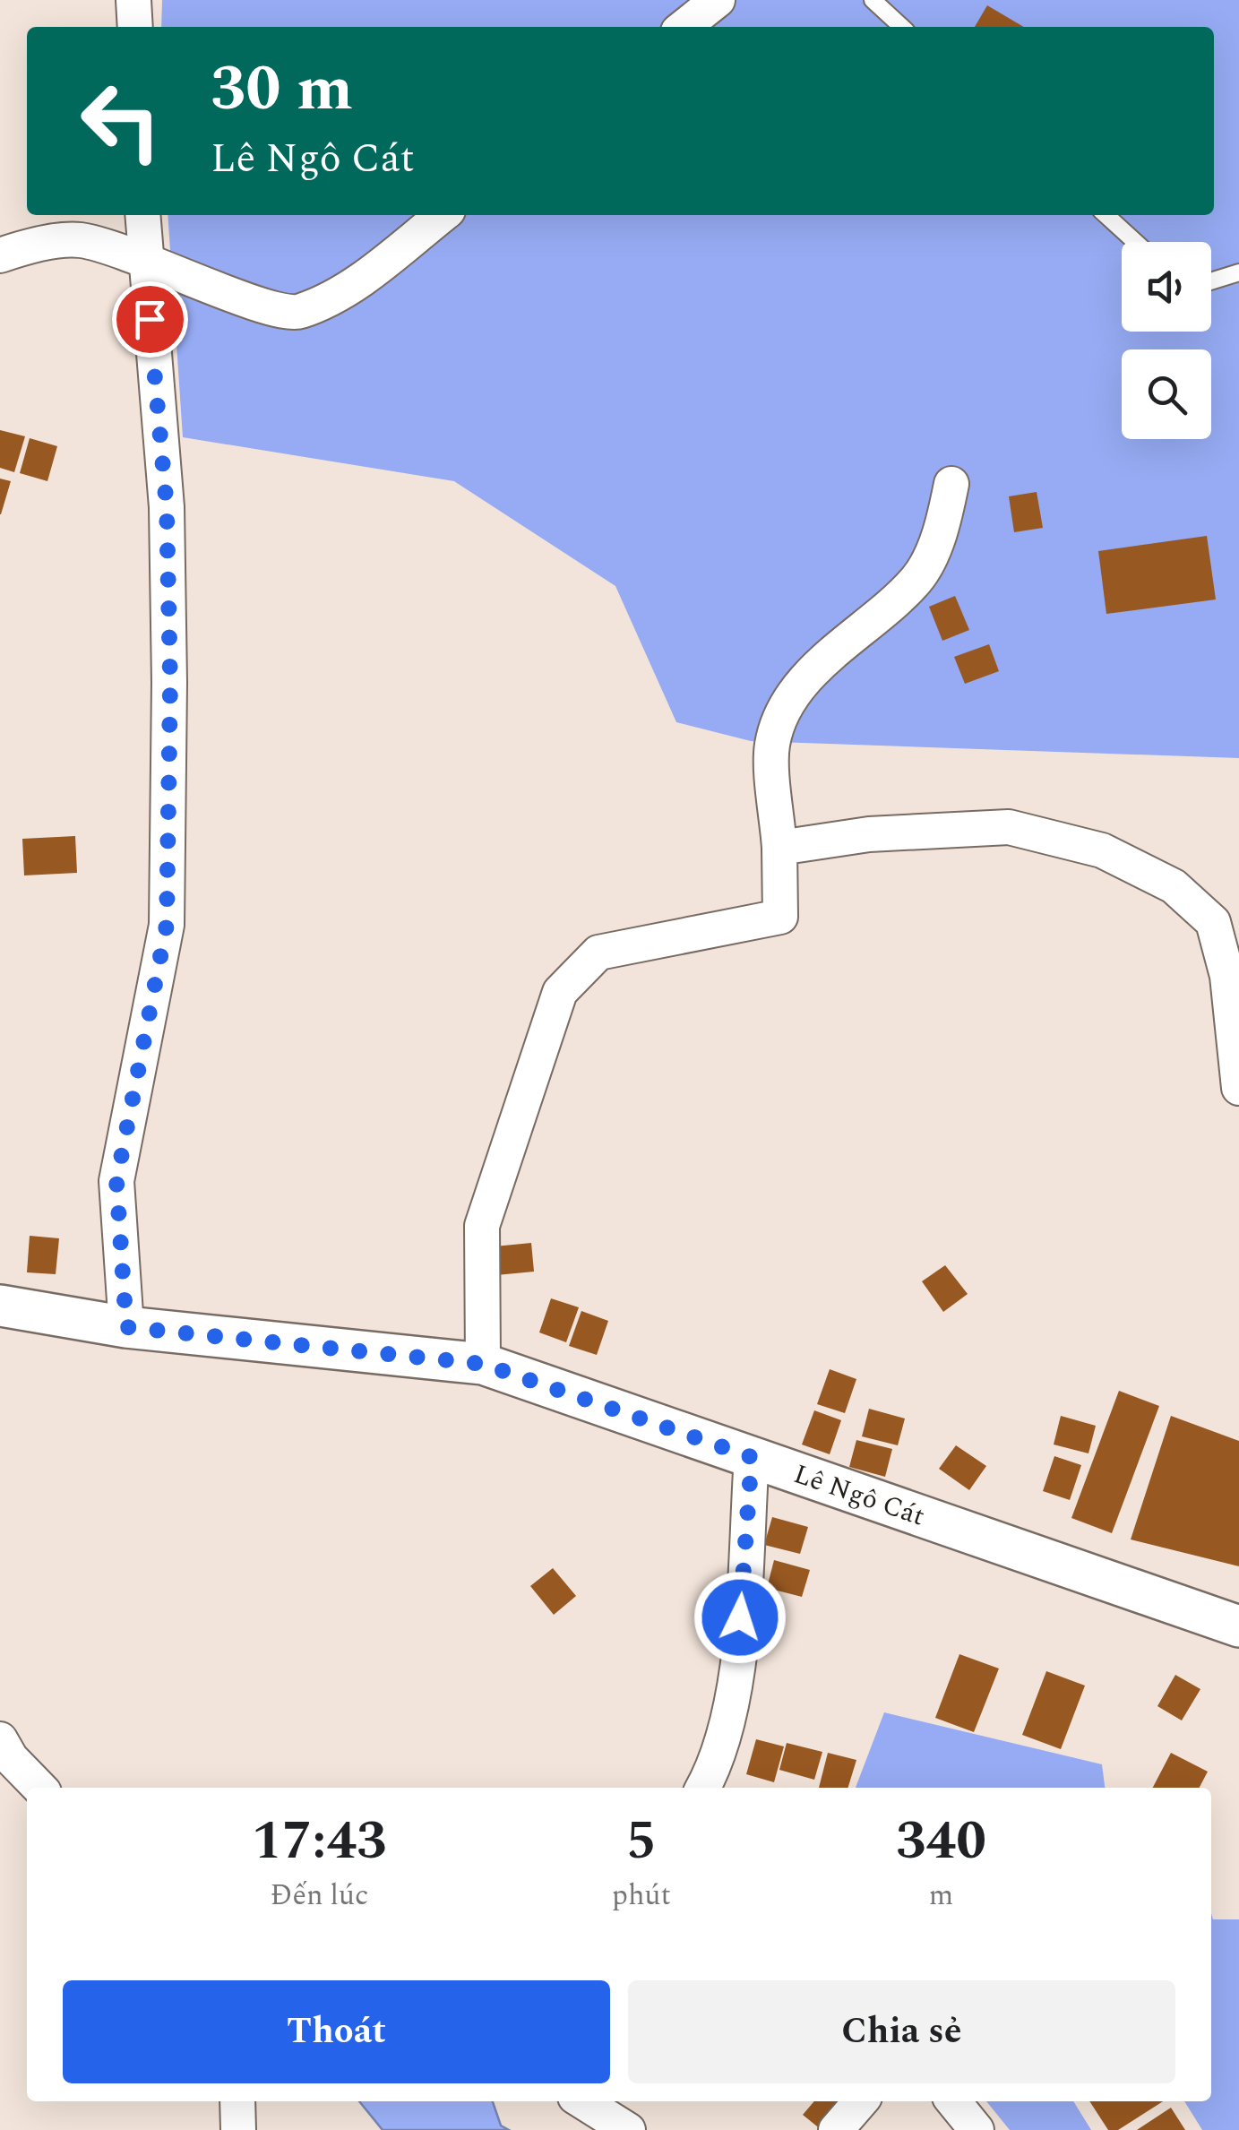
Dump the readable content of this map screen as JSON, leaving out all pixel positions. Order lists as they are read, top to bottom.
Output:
{
  "streets": {
    "street": ["Lê Ngô Cát"]
  },
  "page": {
    "turn": ["30 m", "Lê Ngô Cát"],
    "eta": [
      "17:43",
      "Đến lúc",
      "5",
      "phút",
      "340",
      "m"
    ],
    "buttons": ["Thoát", "Chia sẻ"]
  }
}
